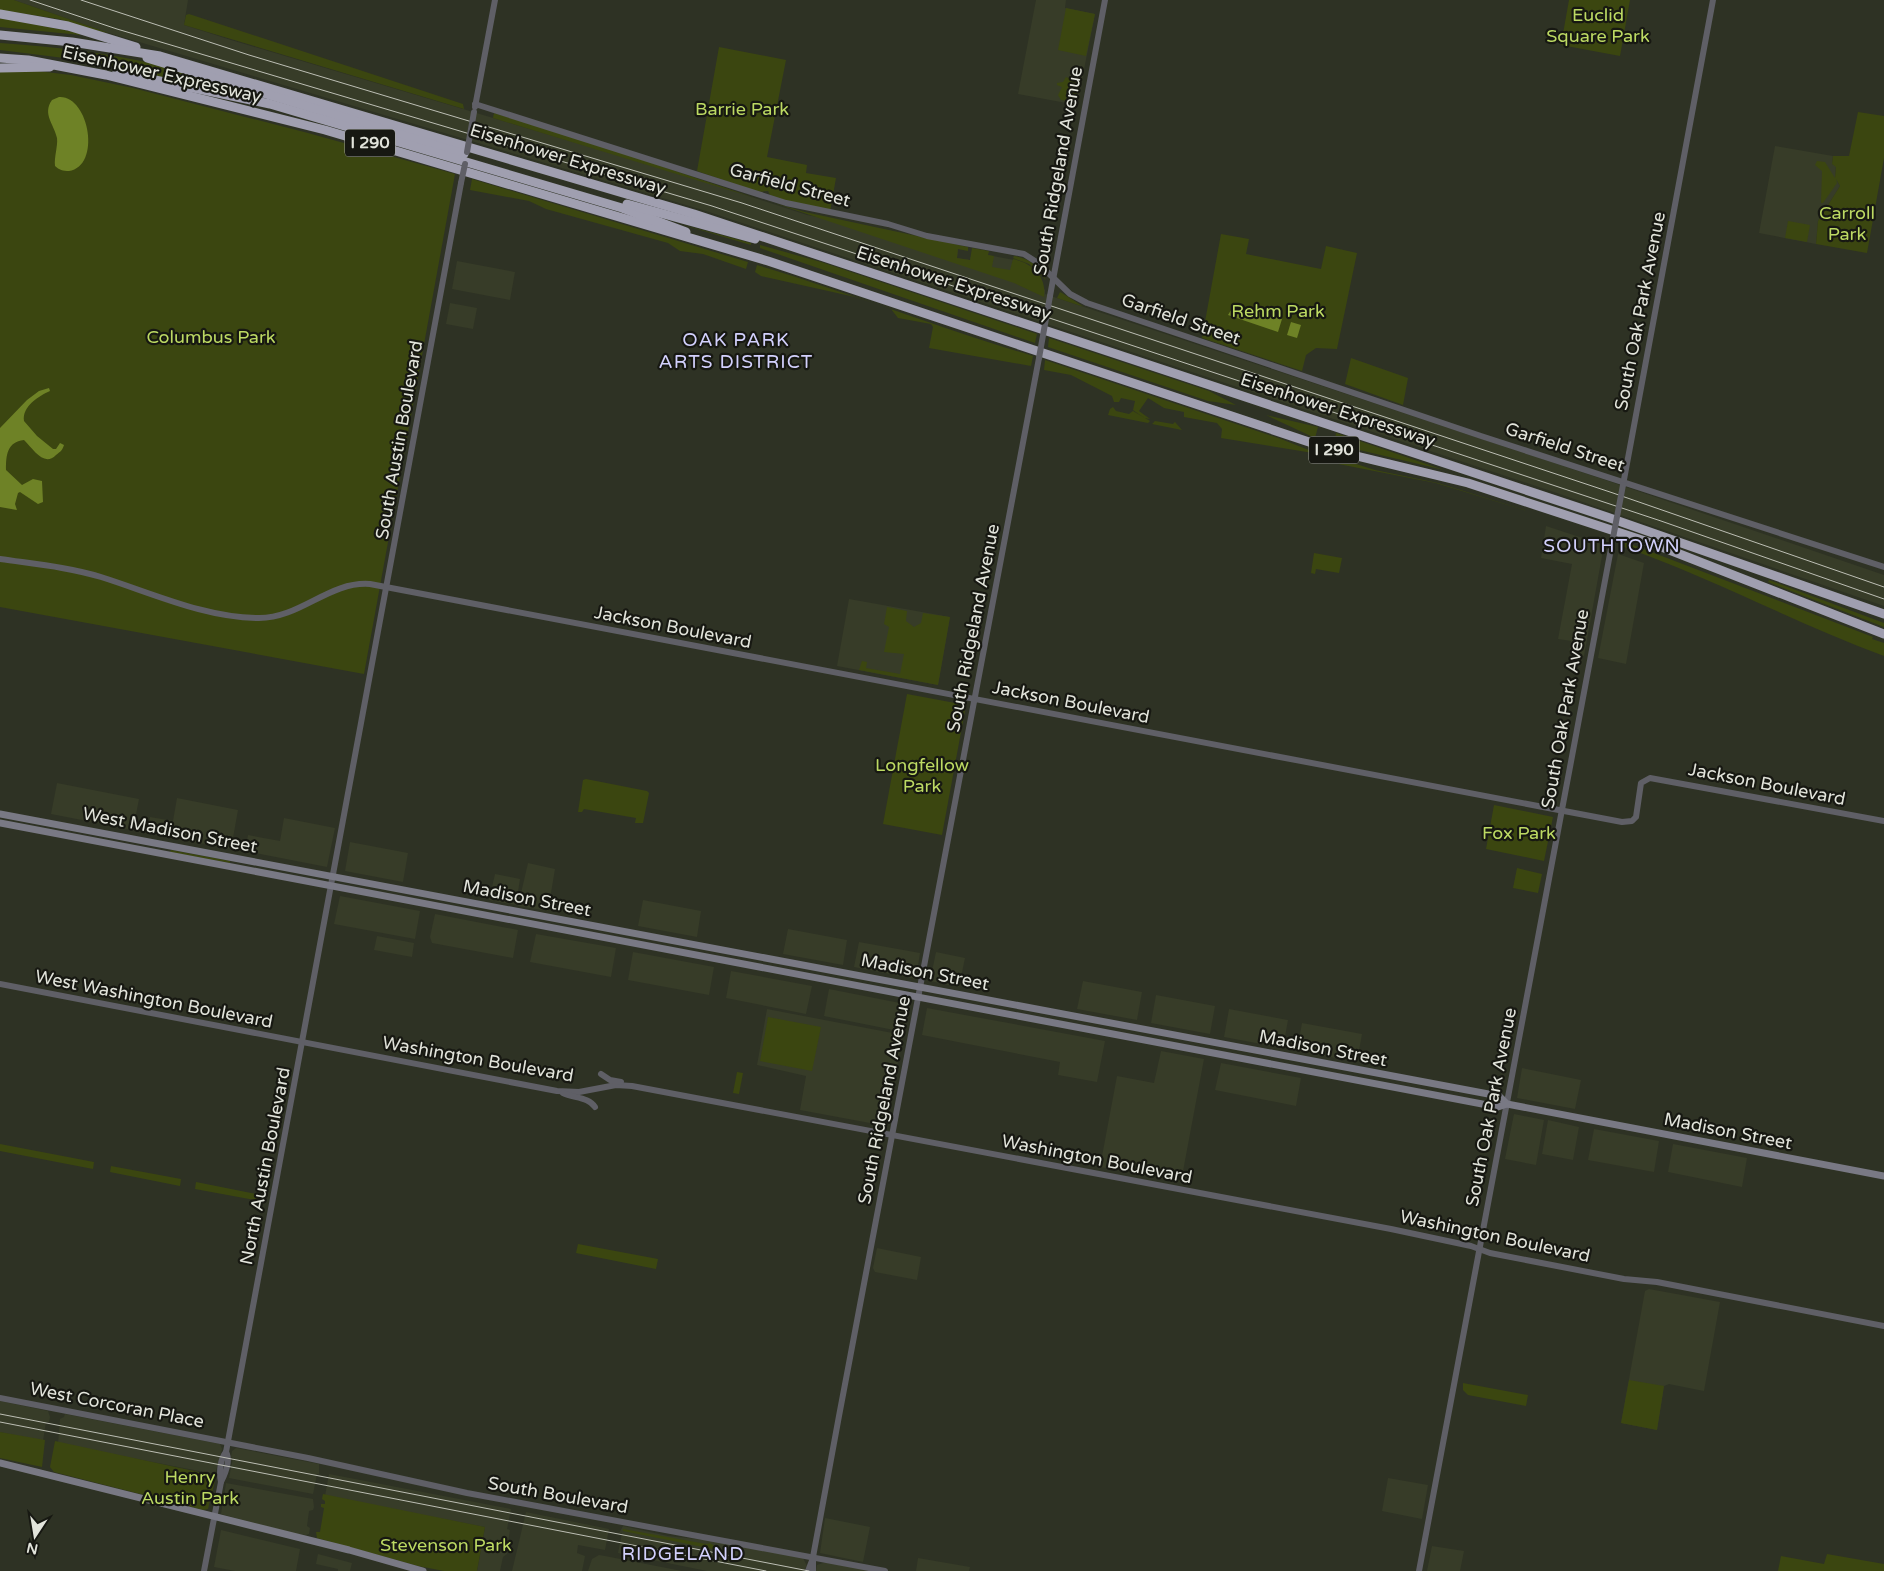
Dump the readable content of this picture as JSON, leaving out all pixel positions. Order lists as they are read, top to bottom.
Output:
{
  "streets": {
    "highway": ["Eisenhower Expressway", "I 290"],
    "main road": ["West Madison Street", "Madison Street"],
    "street": [
      "South Ridgeland Avenue",
      "Garfield Street",
      "South Oak Park Avenue",
      "South Austin Boulevard",
      "Jackson Boulevard",
      "West Washington Boulevard",
      "Washington Boulevard",
      "North Austin Boulevard",
      "West Corcoran Place",
      "South Boulevard"
    ]
  },
  "crossings": [
    ["South Ridgeland Avenue", "Garfield Street"],
    ["South Ridgeland Avenue", "Jackson Boulevard"],
    ["South Ridgeland Avenue", "Madison Street"],
    ["South Ridgeland Avenue", "Washington Boulevard"],
    ["South Ridgeland Avenue", "South Boulevard"],
    ["Garfield Street", "South Oak Park Avenue"],
    ["Garfield Street", "South Austin Boulevard"],
    ["South Oak Park Avenue", "Jackson Boulevard"],
    ["South Oak Park Avenue", "Madison Street"],
    ["South Oak Park Avenue", "Washington Boulevard"],
    ["South Austin Boulevard", "Jackson Boulevard"],
    ["South Austin Boulevard", "West Madison Street"],
    ["South Austin Boulevard", "Madison Street"],
    ["South Austin Boulevard", "North Austin Boulevard"],
    ["West Madison Street", "Madison Street"],
    ["West Madison Street", "North Austin Boulevard"],
    ["Madison Street", "North Austin Boulevard"],
    ["West Washington Boulevard", "Washington Boulevard"],
    ["West Washington Boulevard", "North Austin Boulevard"],
    ["Washington Boulevard", "North Austin Boulevard"],
    ["North Austin Boulevard", "West Corcoran Place"],
    ["North Austin Boulevard", "South Boulevard"],
    ["West Corcoran Place", "South Boulevard"]
  ],
  "districts": ["OAK PARK ARTS DISTRICT", "SOUTHTOWN", "RIDGELAND"],
  "parks": [
    "Euclid Square Park",
    "Barrie Park",
    "Carroll Park",
    "Rehm Park",
    "Columbus Park",
    "Longfellow Park",
    "Fox Park",
    "Henry Austin Park",
    "Stevenson Park"
  ],
  "north": "bottom"
}
